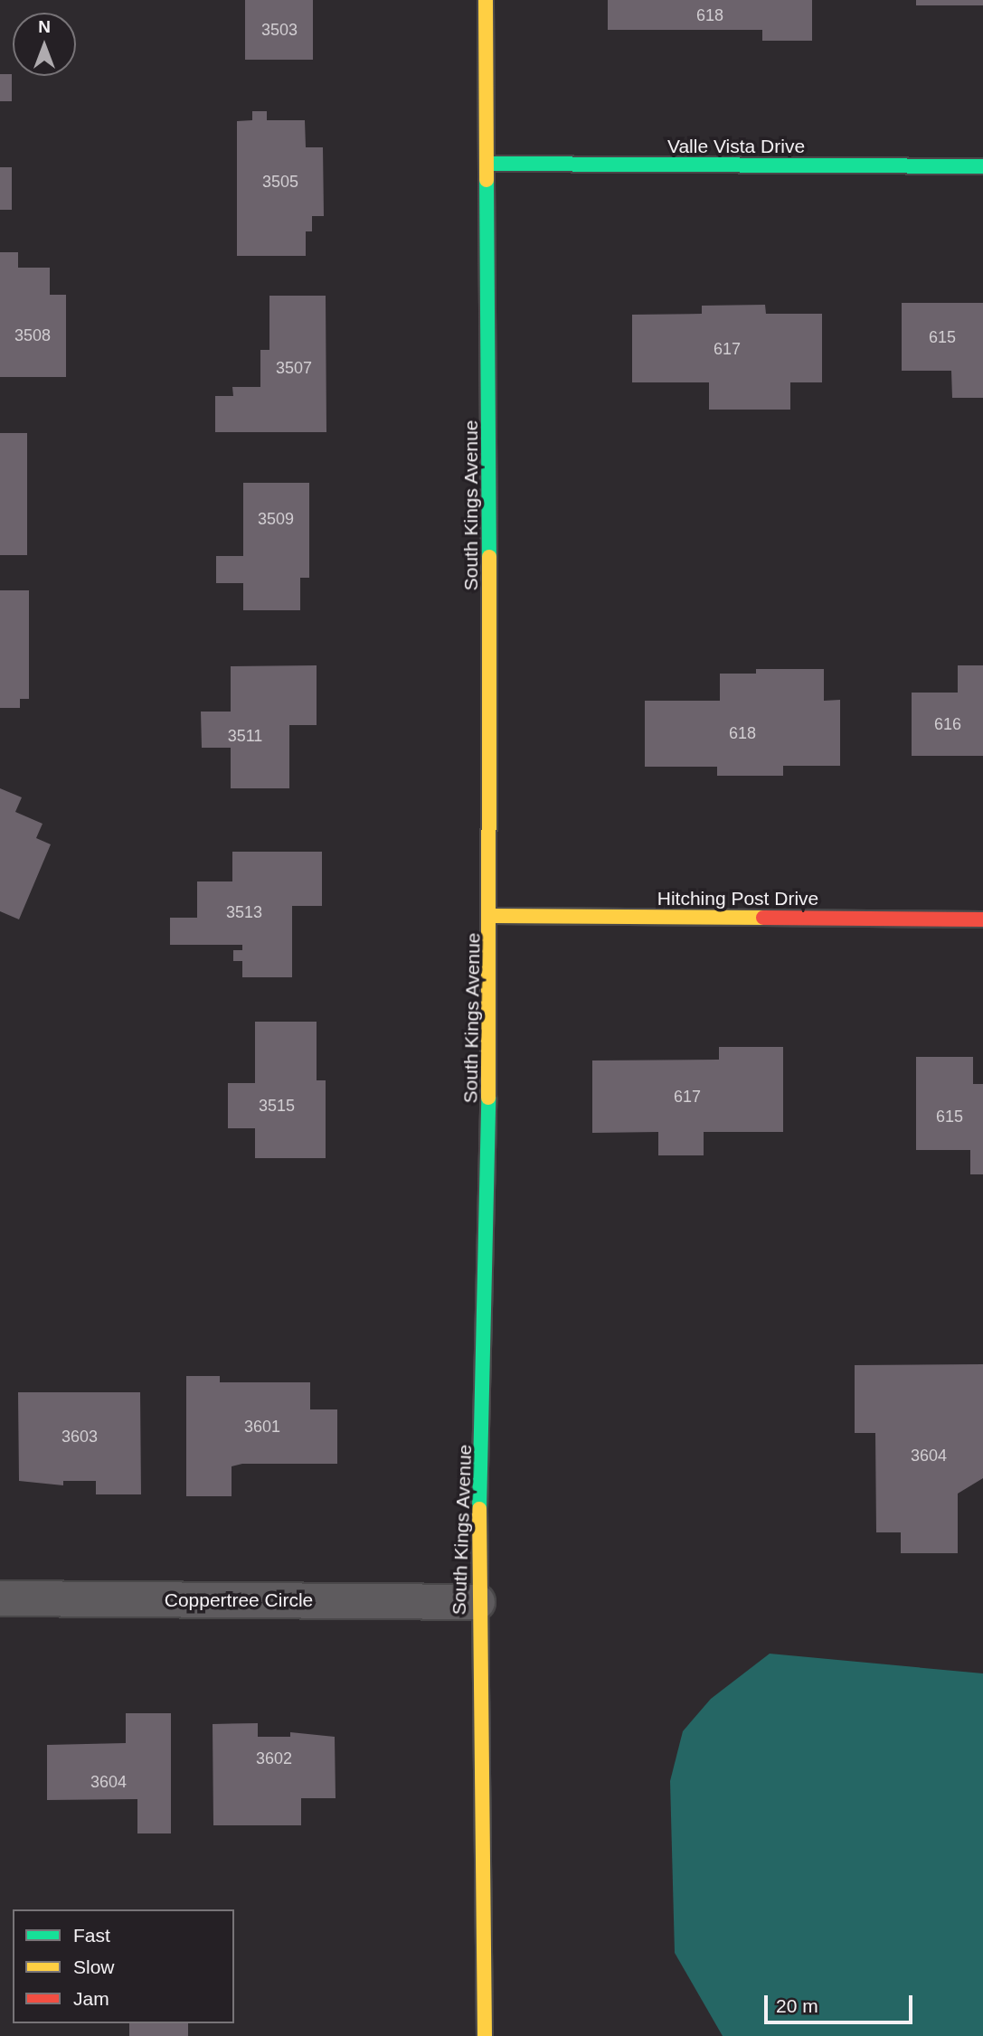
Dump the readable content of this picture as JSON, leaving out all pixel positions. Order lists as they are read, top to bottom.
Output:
{
  "streets": {
    "street": [
      "Valle Vista Drive",
      "South Kings Avenue",
      "Hitching Post Drive",
      "Coppertree Circle"
    ]
  },
  "crossings": [
    ["Valle Vista Drive", "South Kings Avenue"],
    ["South Kings Avenue", "Hitching Post Drive"],
    ["South Kings Avenue", "Coppertree Circle"]
  ],
  "house_numbers": [
    "618",
    "3503",
    "3505",
    "3508",
    "615",
    "617",
    "3507",
    "3509",
    "616",
    "618",
    "3511",
    "3513",
    "617",
    "3515",
    "615",
    "3601",
    "3603",
    "3604",
    "3602",
    "3604"
  ],
  "legend": ["Fast", "Slow", "Jam"],
  "scale_bar": "20 m",
  "north": "top"
}
